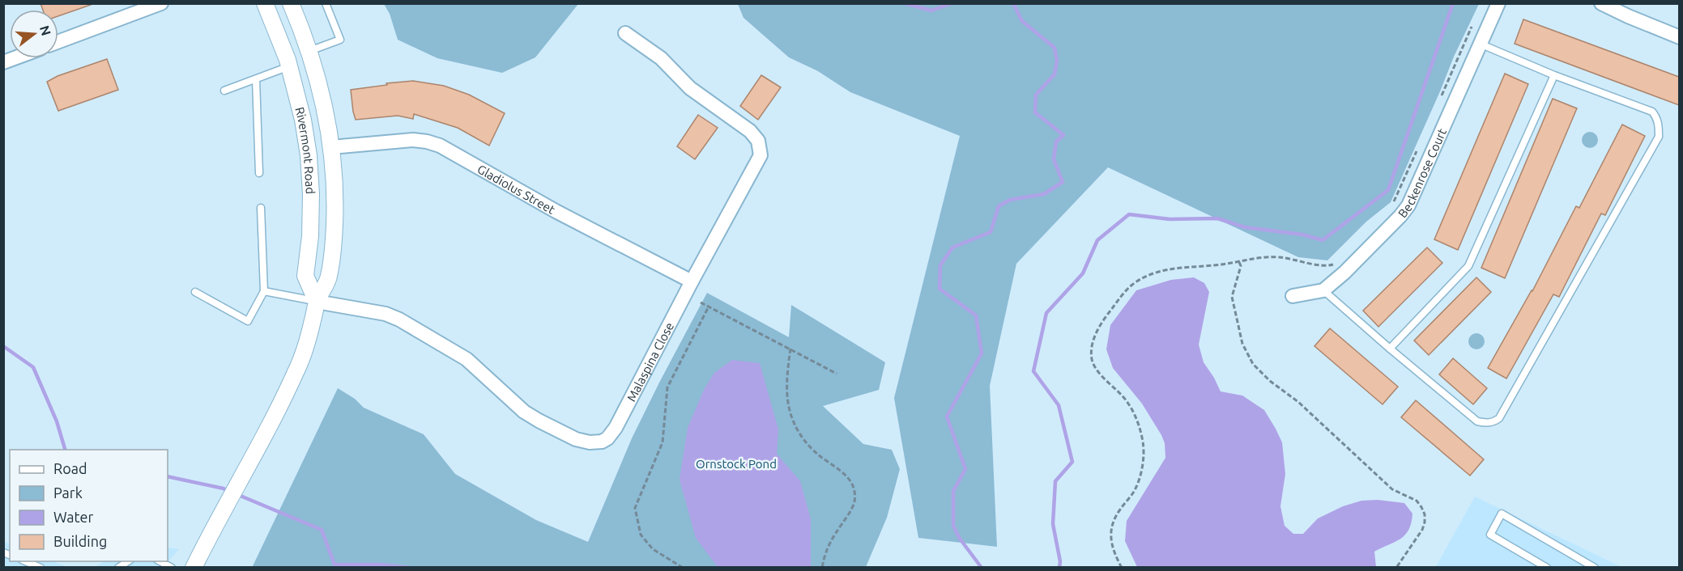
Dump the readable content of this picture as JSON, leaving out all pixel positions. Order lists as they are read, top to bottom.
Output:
{
  "streets": {
    "street": [
      "Rivermont Road",
      "Beckenrose Court",
      "Gladiolus Street",
      "Malaspina Close"
    ]
  },
  "crossings": [
    ["Rivermont Road", "Gladiolus Street"],
    ["Rivermont Road", "Malaspina Close"],
    ["Gladiolus Street", "Malaspina Close"]
  ],
  "parks": ["Ornstock Pond"],
  "legend": [
    "Road",
    "Park",
    "Water",
    "Building"
  ],
  "north": "right"
}
